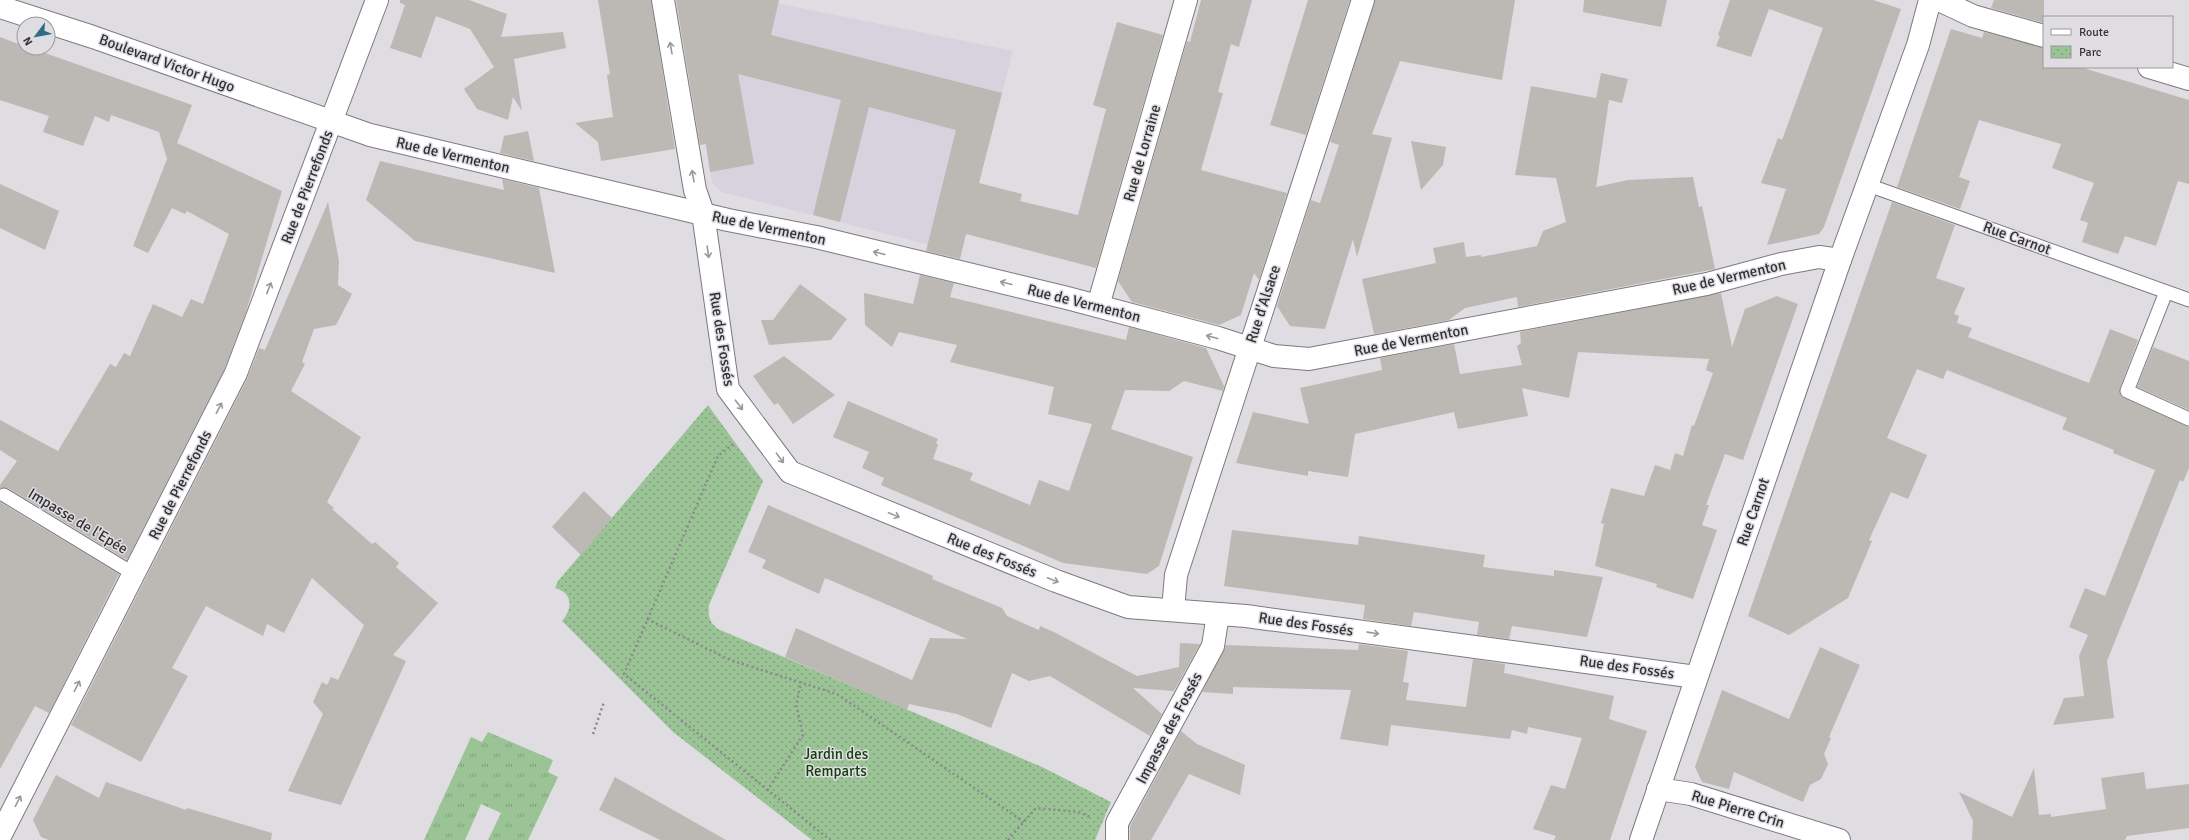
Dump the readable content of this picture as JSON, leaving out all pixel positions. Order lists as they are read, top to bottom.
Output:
{
  "streets": {
    "street": [
      "Boulevard Victor Hugo",
      "Rue de Lorraine",
      "Rue de Vermenton",
      "Rue de Pierrefonds",
      "Rue Carnot",
      "Rue d'Alsace",
      "Rue des Fossés",
      "Impasse des Fossés",
      "Rue Pierre Crin"
    ],
    "lane": ["Impasse de l'Epée"]
  },
  "crossings": [
    ["Boulevard Victor Hugo", "Rue de Vermenton"],
    ["Boulevard Victor Hugo", "Rue de Pierrefonds"],
    ["Rue de Lorraine", "Rue de Vermenton"],
    ["Rue de Vermenton", "Rue de Pierrefonds"],
    ["Rue de Vermenton", "Rue Carnot"],
    ["Rue de Vermenton", "Rue d'Alsace"],
    ["Rue de Vermenton", "Rue des Fossés"],
    ["Rue de Pierrefonds", "Impasse de l'Epée"],
    ["Rue Carnot", "Rue des Fossés"],
    ["Rue Carnot", "Rue Pierre Crin"],
    ["Rue d'Alsace", "Rue des Fossés"],
    ["Rue des Fossés", "Impasse des Fossés"]
  ],
  "one_way": ["Rue de Vermenton", "Rue de Pierrefonds"],
  "parks": ["Jardin des Remparts"],
  "legend": ["Route", "Parc"],
  "north": "bottom left"
}
